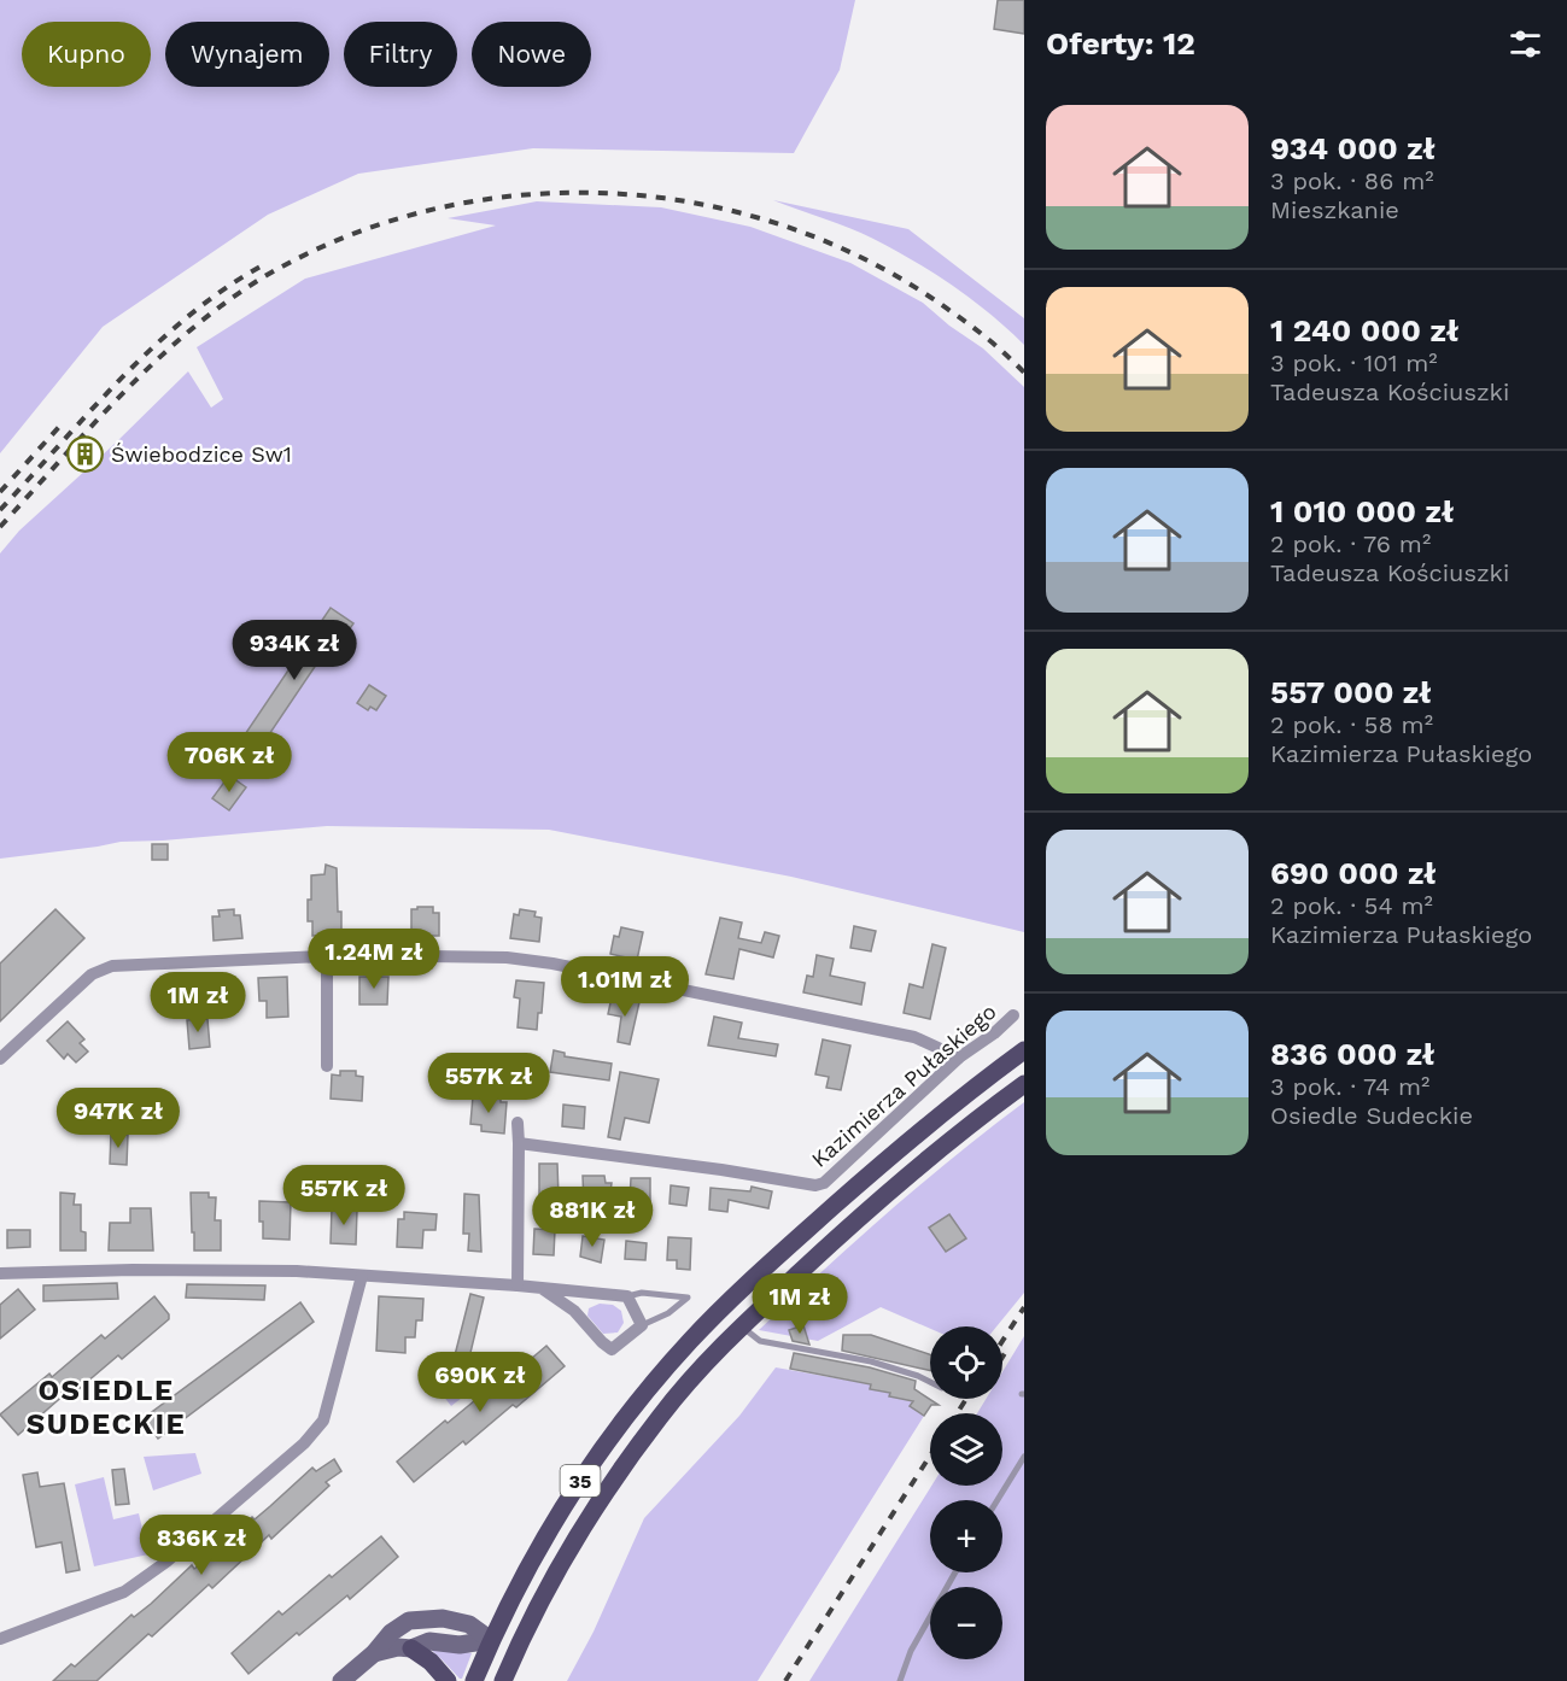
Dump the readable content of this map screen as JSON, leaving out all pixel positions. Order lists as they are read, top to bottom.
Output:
{
  "streets": {
    "main road": ["35"],
    "street": ["Kazimierza Pułaskiego"]
  },
  "districts": ["OSIEDLE SUDECKIE"],
  "places": {
    "building": ["Świebodzice Sw1"]
  },
  "page": {
    "heading": "Oferty: 12",
    "chip": [
      "Kupno",
      "Wynajem",
      "Filtry",
      "Nowe"
    ],
    "list": [
      {
        "name": "934 000 zł",
        "note": "3 pok. · 86 m² · Mieszkanie"
      },
      {
        "name": "1 240 000 zł",
        "note": "3 pok. · 101 m² · Tadeusza Kościuszki"
      },
      {
        "name": "1 010 000 zł",
        "note": "2 pok. · 76 m² · Tadeusza Kościuszki"
      },
      {
        "name": "557 000 zł",
        "note": "2 pok. · 58 m² · Kazimierza Pułaskiego"
      },
      {
        "name": "690 000 zł",
        "note": "2 pok. · 54 m² · Kazimierza Pułaskiego"
      },
      {
        "name": "836 000 zł",
        "note": "3 pok. · 74 m² · Osiedle Sudeckie"
      }
    ],
    "price": [
      "934K zł",
      "706K zł",
      "1.24M zł",
      "1.01M zł",
      "1M zł",
      "557K zł",
      "947K zł",
      "557K zł",
      "881K zł",
      "1M zł",
      "690K zł",
      "836K zł"
    ],
    "map_buttons": ["+", "−"]
  }
}
